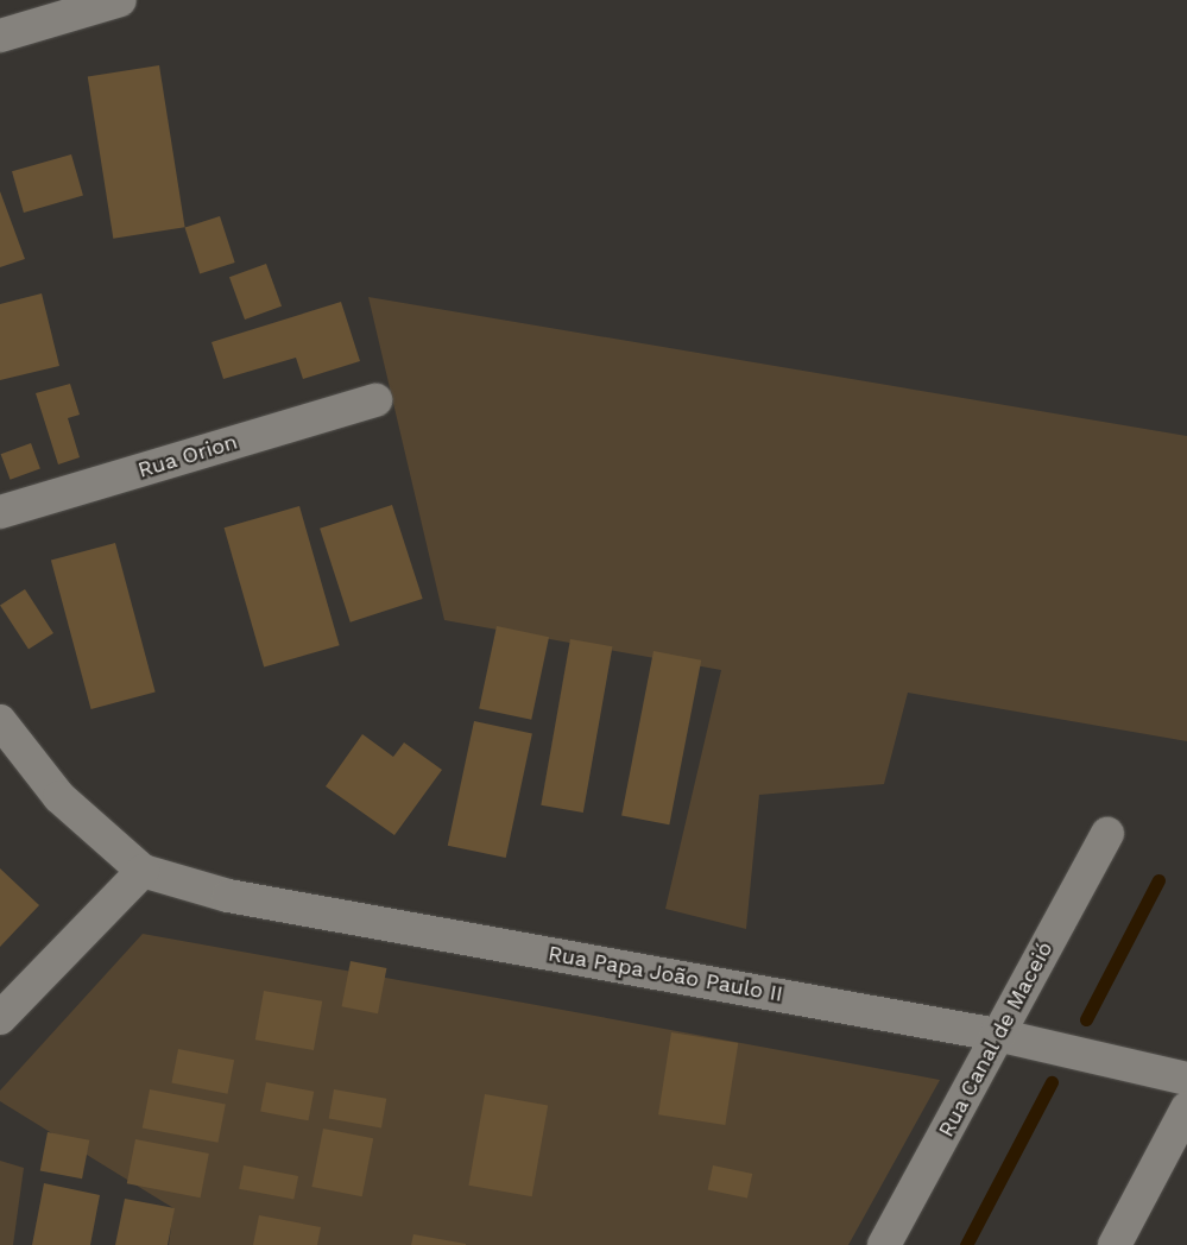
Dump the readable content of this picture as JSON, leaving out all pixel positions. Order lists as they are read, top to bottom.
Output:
{
  "streets": {
    "street": ["Rua Orion", "Rua Papa João Paulo II", "Rua Canal de Maceió"]
  },
  "crossings": [
    ["Rua Papa João Paulo II", "Rua Canal de Maceió"]
  ]
}
